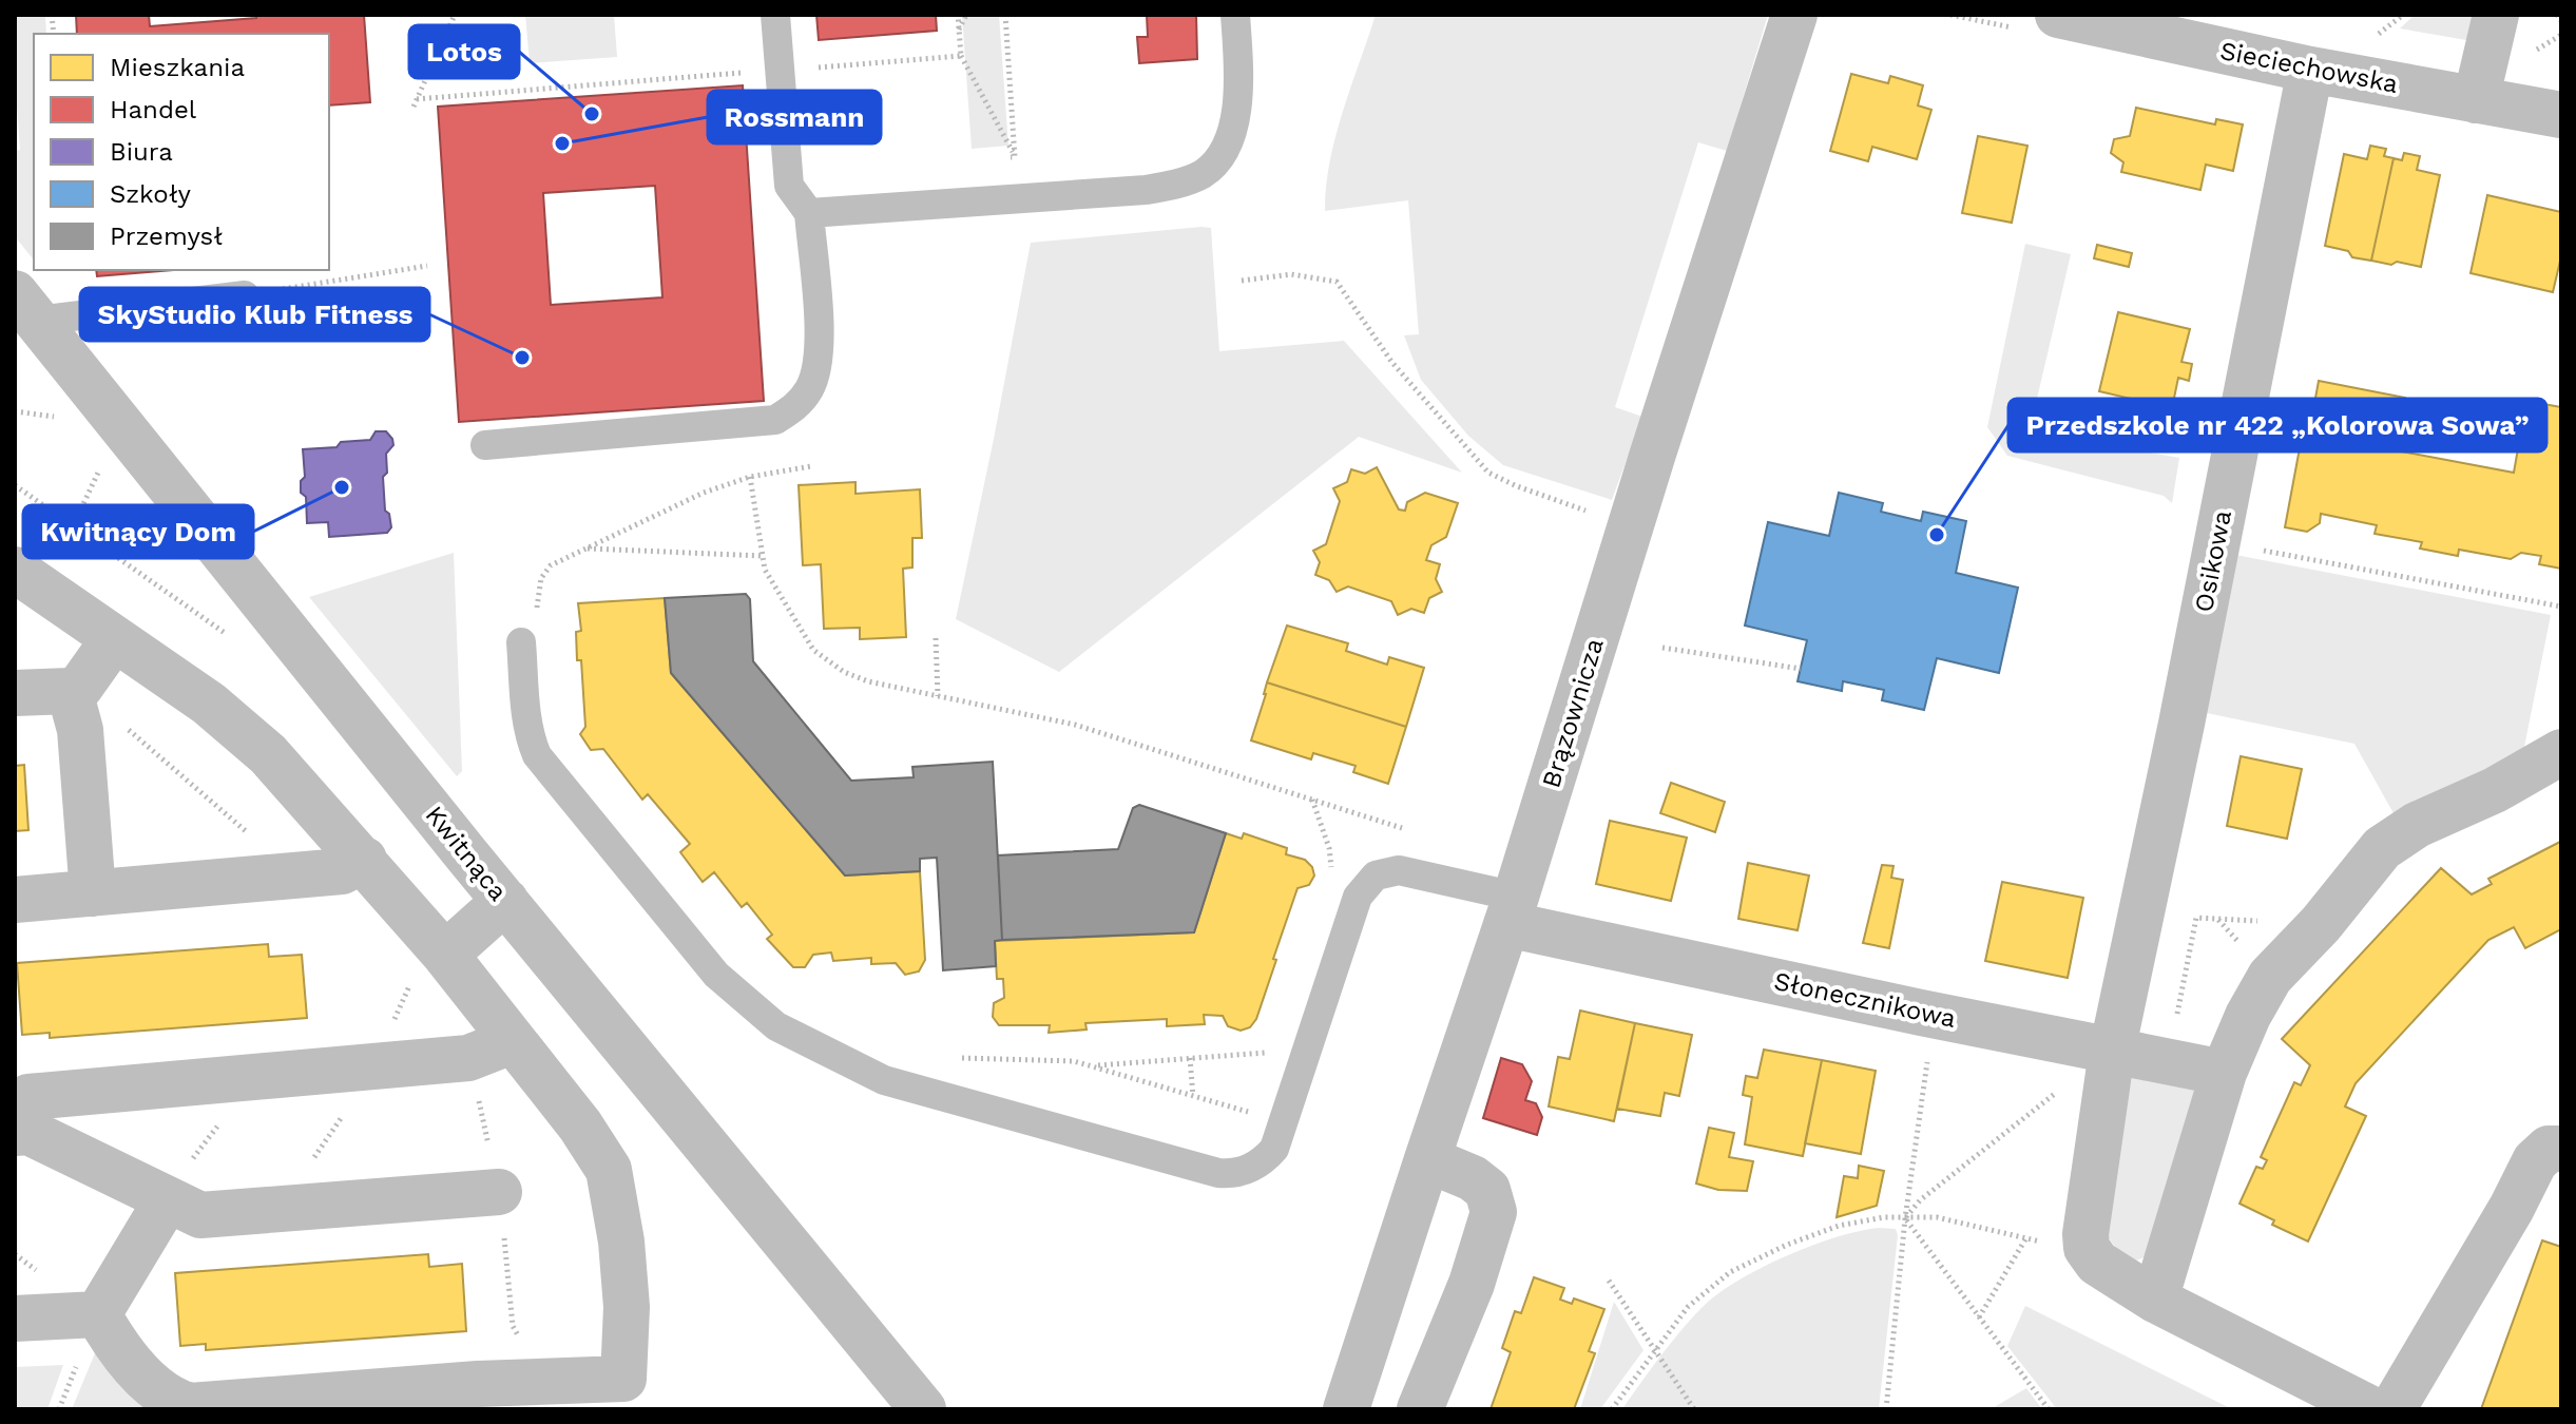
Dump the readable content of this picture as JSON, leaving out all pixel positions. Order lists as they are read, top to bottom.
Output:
{
  "streets": {
    "street": [
      "Sieciechowska",
      "Osikowa",
      "Brązownicza",
      "Kwitnąca",
      "Słonecznikowa"
    ]
  },
  "crossings": [
    ["Sieciechowska", "Osikowa"],
    ["Osikowa", "Słonecznikowa"],
    ["Brązownicza", "Słonecznikowa"]
  ],
  "places": [
    "Lotos",
    "Rossmann",
    "SkyStudio Klub Fitness",
    "Kwitnący Dom",
    "Przedszkole nr 422 „Kolorowa Sowa”"
  ],
  "legend": [
    "Mieszkania",
    "Handel",
    "Biura",
    "Szkoły",
    "Przemysł"
  ]
}
